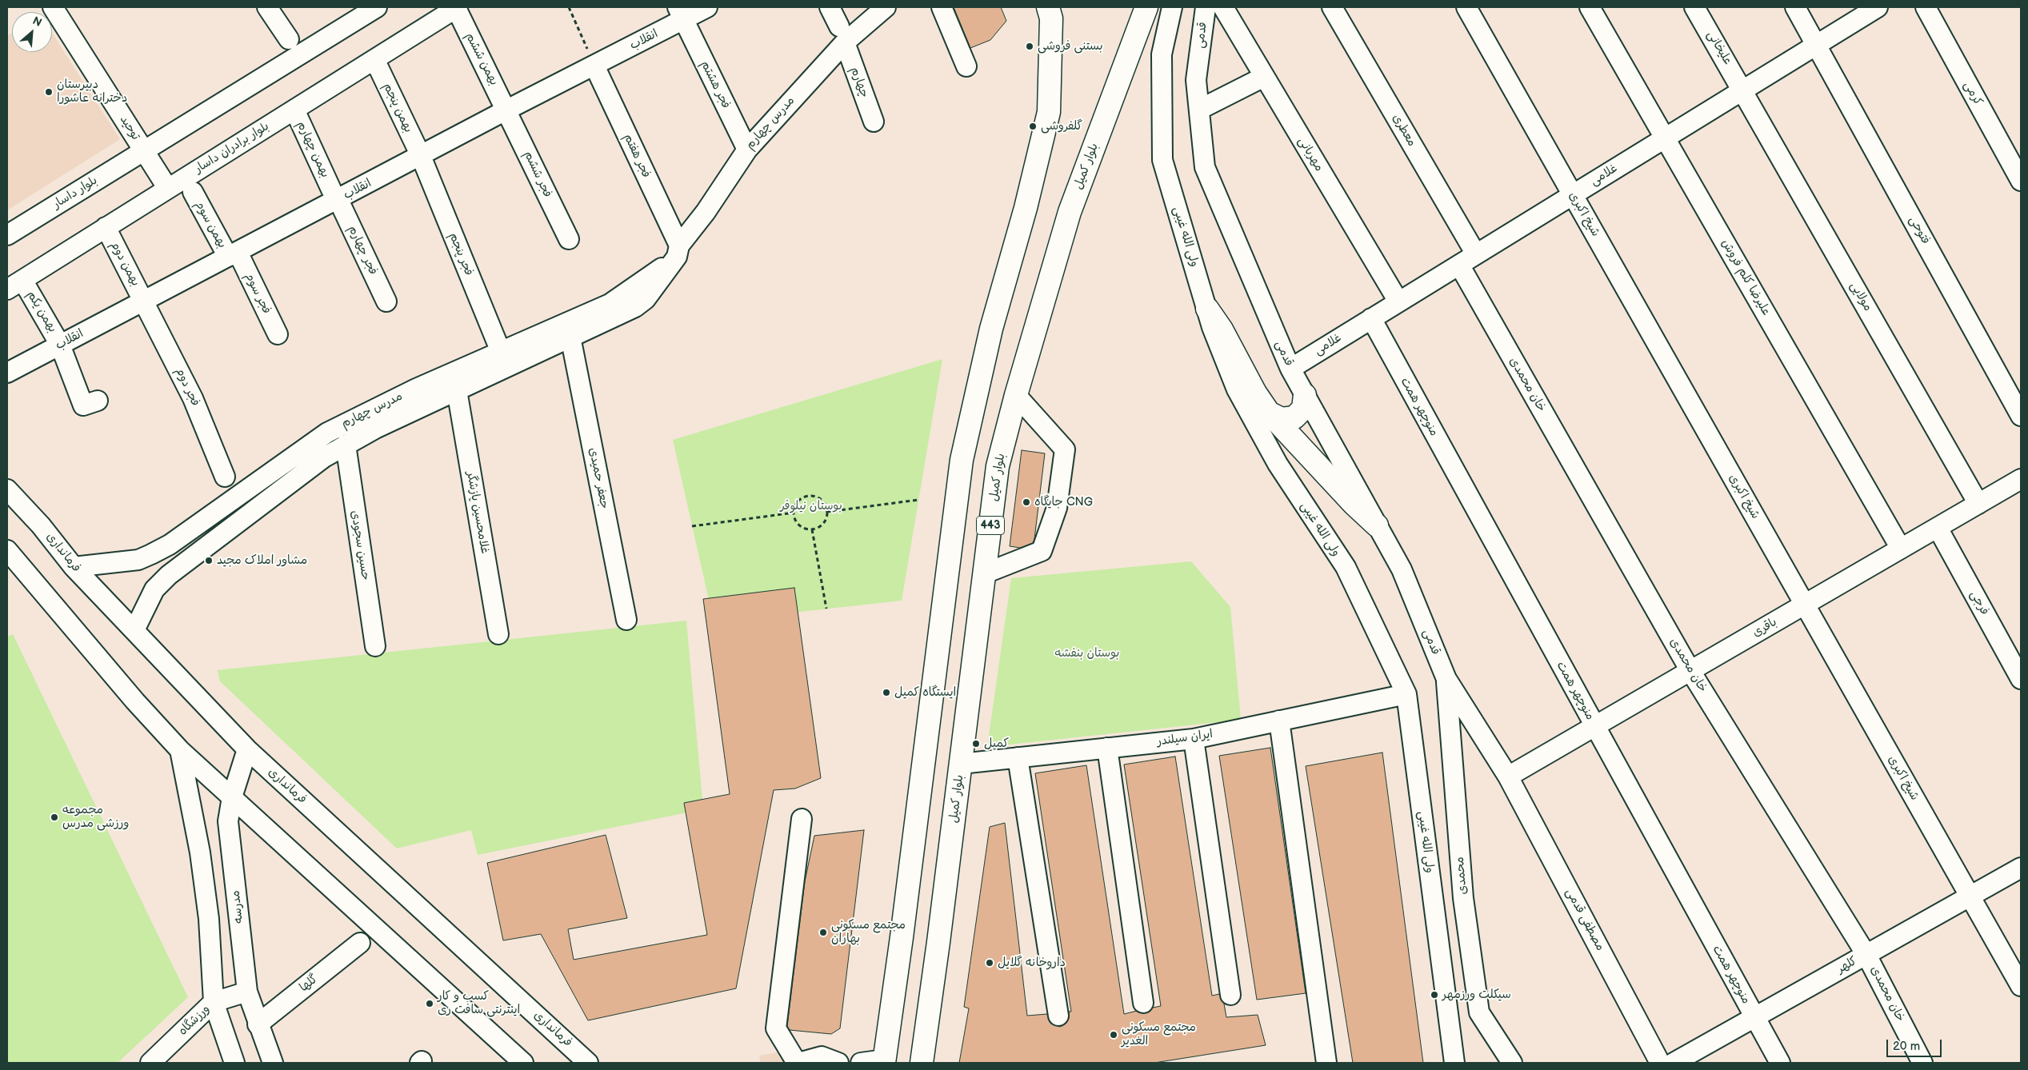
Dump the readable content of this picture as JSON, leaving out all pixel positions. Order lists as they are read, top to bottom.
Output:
{
  "streets": {
    "main road": ["بلوار کمیل", "443"],
    "street": [
      "قدمی",
      "انقلاب",
      "علیخانی",
      "بهمن ششم",
      "چهارم",
      "فجر هشتم",
      "کرمی",
      "بهمن پنجم",
      "مدرس چهارم",
      "توحید",
      "معطری",
      "بلوار برادران داسار",
      "بهمن چهارم",
      "مهربانی",
      "فجر هفتم",
      "فجر ششم",
      "غلامی",
      "بلوار داسار",
      "شیخ اکبری",
      "بهمن سوم",
      "فتوحی",
      "ولی الله غیبی",
      "فجر چهارم",
      "فجر پنجم",
      "بهمن دوم",
      "علیرضا کلم فروش",
      "فجر سوم",
      "مولایی",
      "بهمن یکم",
      "خان محمدی",
      "فجر دوم",
      "منوچهر همت",
      "جعفر حمیدی",
      "غلامحسین پازشگر",
      "حسین سجودی",
      "فرمانداری",
      "فرجی",
      "باقری",
      "ایران سیلندر",
      "محمدی",
      "مدرسه",
      "مصطفی قدمی",
      "کلهر",
      "گلها",
      "ورزشگاه"
    ]
  },
  "crossings": [
    ["قدمی", "غلامی"],
    ["قدمی", "محمدی"],
    ["قدمی", "مصطفی قدمی"],
    ["انقلاب", "بهمن ششم"],
    ["انقلاب", "فجر هشتم"],
    ["انقلاب", "بهمن پنجم"],
    ["انقلاب", "بهمن چهارم"],
    ["انقلاب", "فجر هفتم"],
    ["انقلاب", "فجر ششم"],
    ["انقلاب", "بهمن سوم"],
    ["انقلاب", "فجر چهارم"],
    ["انقلاب", "فجر پنجم"],
    ["انقلاب", "بهمن دوم"],
    ["انقلاب", "فجر سوم"],
    ["انقلاب", "بهمن یکم"],
    ["انقلاب", "فجر دوم"],
    ["علیخانی", "غلامی"],
    ["علیخانی", "مولایی"],
    ["بهمن ششم", "بلوار برادران داسار"],
    ["بهمن ششم", "فجر ششم"],
    ["چهارم", "مدرس چهارم"],
    ["فجر هشتم", "مدرس چهارم"],
    ["بهمن پنجم", "بلوار برادران داسار"],
    ["بهمن پنجم", "فجر پنجم"],
    ["مدرس چهارم", "فجر هفتم"],
    ["مدرس چهارم", "فجر پنجم"],
    ["مدرس چهارم", "جعفر حمیدی"],
    ["مدرس چهارم", "غلامحسین پازشگر"],
    ["مدرس چهارم", "حسین سجودی"],
    ["مدرس چهارم", "فرمانداری"],
    ["توحید", "بلوار برادران داسار"],
    ["توحید", "بلوار داسار"],
    ["معطری", "غلامی"],
    ["بلوار برادران داسار", "بهمن چهارم"],
    ["بلوار برادران داسار", "بهمن دوم"],
    ["بلوار برادران داسار", "بهمن یکم"],
    ["بهمن چهارم", "فجر چهارم"],
    ["مهربانی", "غلامی"],
    ["بلوار کمیل", "ایران سیلندر"],
    ["غلامی", "شیخ اکبری"],
    ["غلامی", "فتوحی"],
    ["غلامی", "علیرضا کلم فروش"],
    ["غلامی", "مولایی"],
    ["غلامی", "خان محمدی"],
    ["غلامی", "منوچهر همت"],
    ["شیخ اکبری", "باقری"],
    ["شیخ اکبری", "کلهر"],
    ["بهمن سوم", "فجر سوم"],
    ["ولی الله غیبی", "ایران سیلندر"],
    ["بهمن دوم", "فجر دوم"],
    ["علیرضا کلم فروش", "باقری"],
    ["مولایی", "باقری"],
    ["خان محمدی", "باقری"],
    ["خان محمدی", "کلهر"],
    ["منوچهر همت", "باقری"],
    ["منوچهر همت", "کلهر"],
    ["فرمانداری", "مدرسه"],
    ["فرجی", "باقری"],
    ["باقری", "مصطفی قدمی"],
    ["محمدی", "مصطفی قدمی"],
    ["مدرسه", "گلها"],
    ["مدرسه", "ورزشگاه"]
  ],
  "parks": ["بوستان نیلوفر", "بوستان بنفشه"],
  "places": [
    "بستنی فروشی",
    "دبیرستان دخترانه عاشورا",
    "گلفروشی",
    "جایگاه CNG",
    "مشاور املاک مجید",
    "ایستگاه کمیل",
    "کمیل",
    "مجموعه ورزشی مدرس",
    "مجتمع مسکونی بهاران",
    "داروخانه گلایل",
    "سیکلت ورزمهر",
    "کسب و کار اینترنتی سافت ری",
    "مجتمع مسکونی الغدیر"
  ],
  "scale_bar": "20 m",
  "north": "top right"
}
